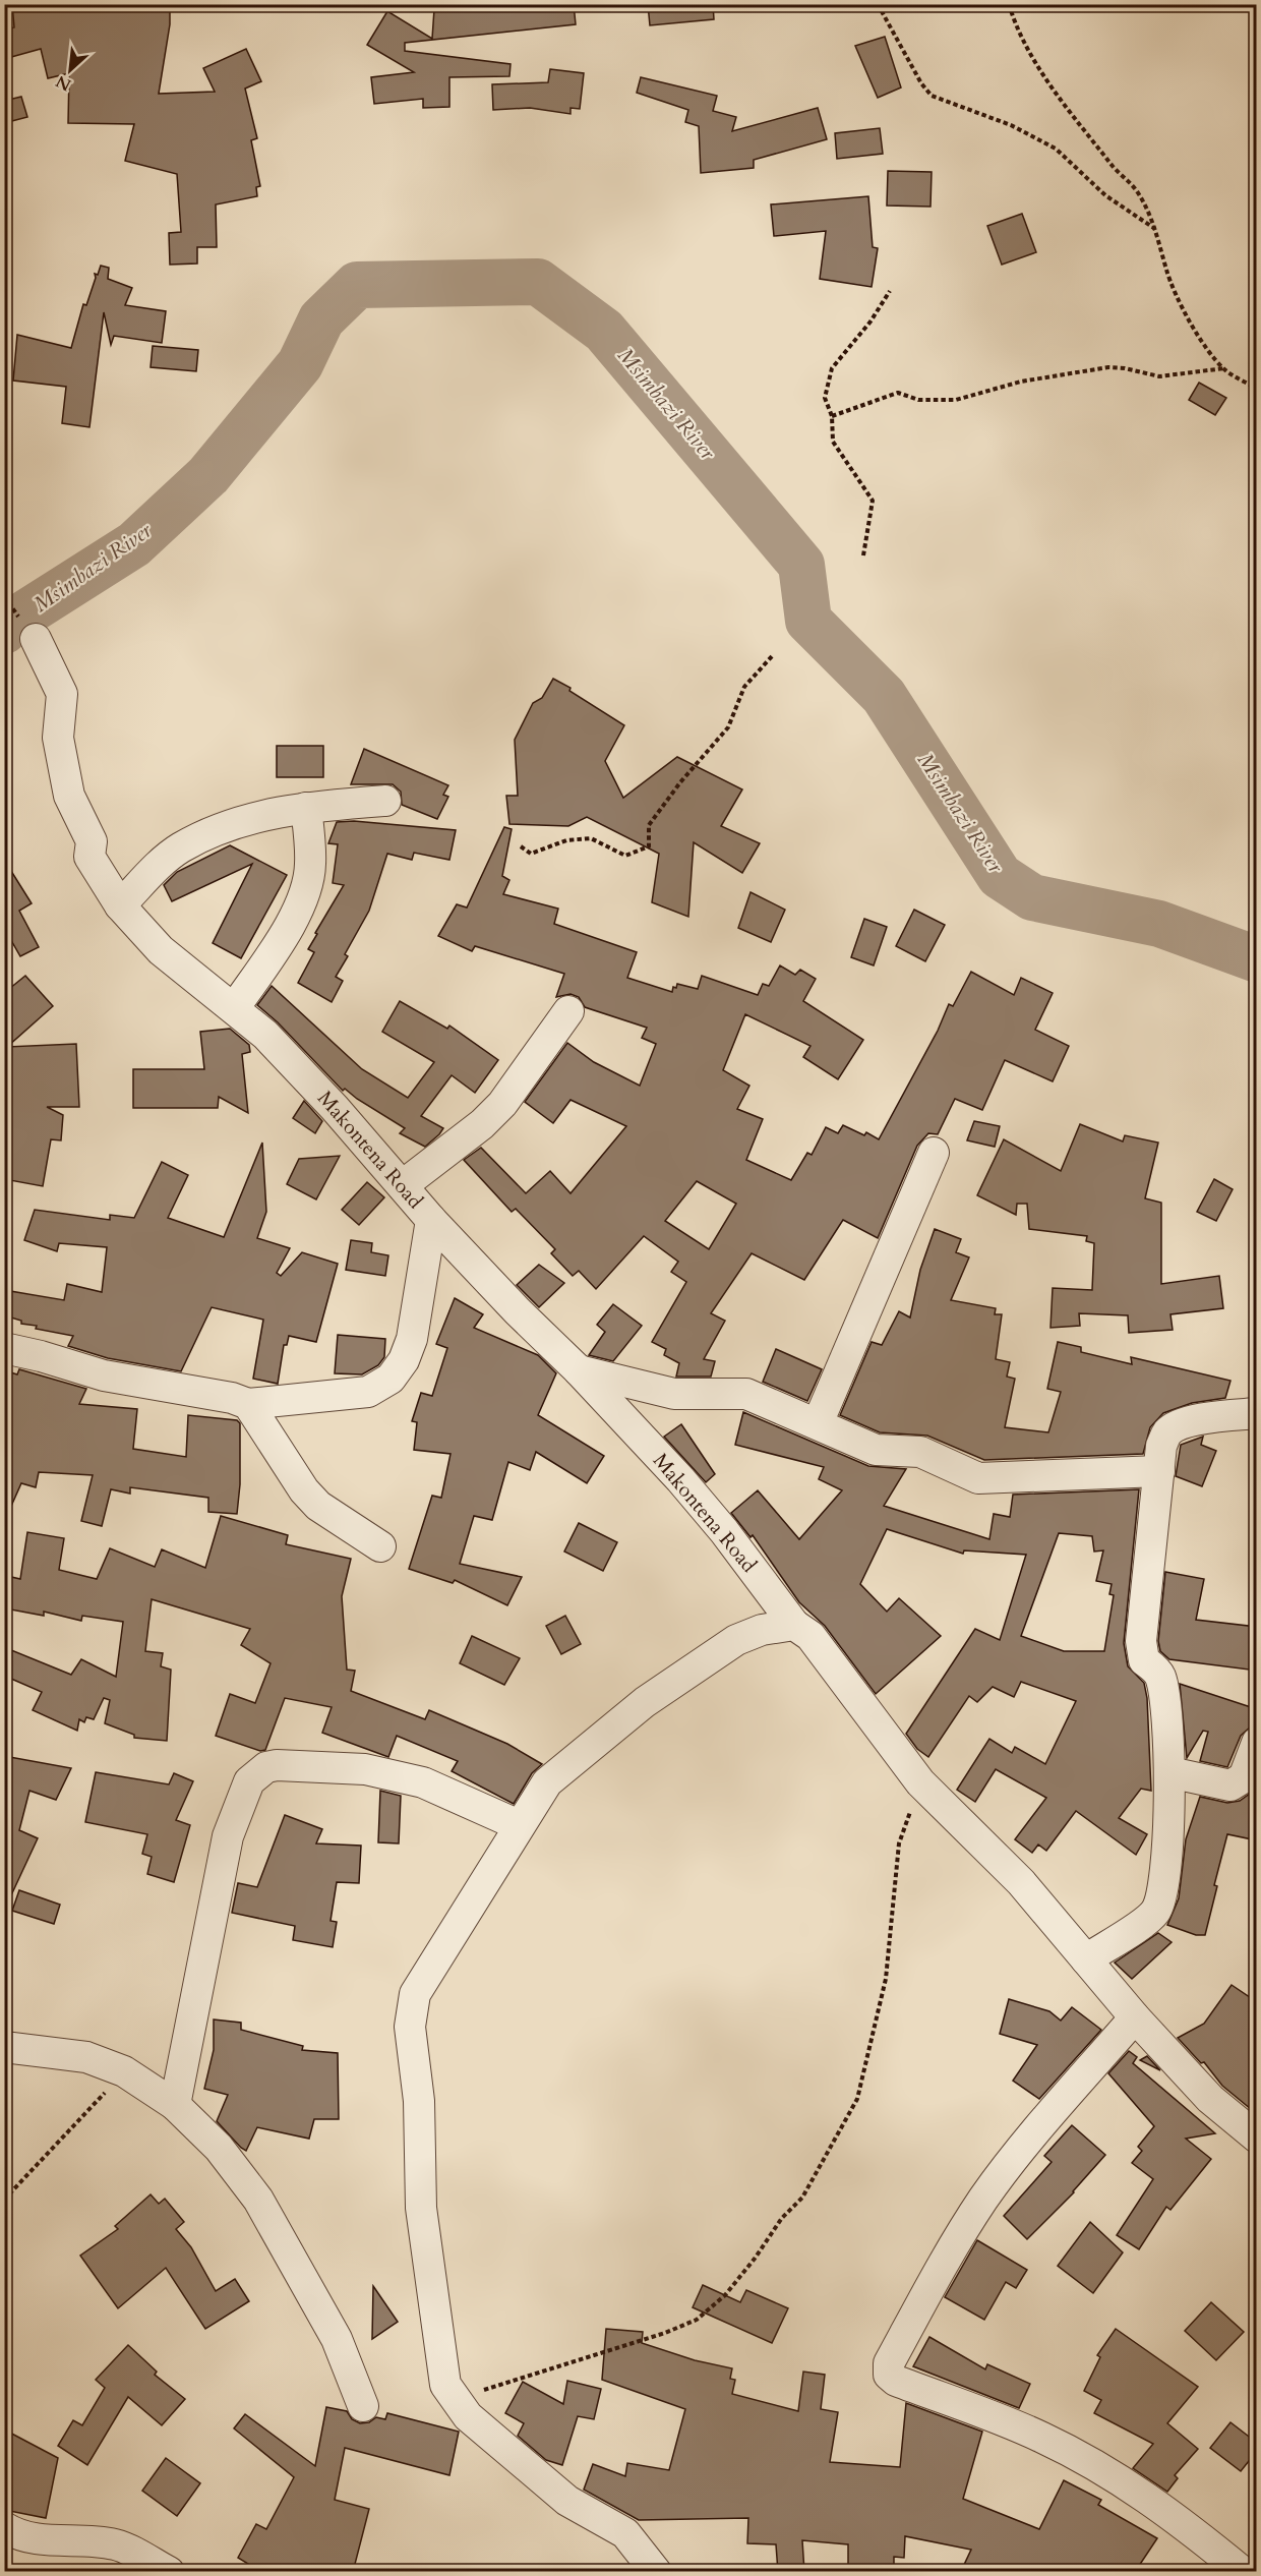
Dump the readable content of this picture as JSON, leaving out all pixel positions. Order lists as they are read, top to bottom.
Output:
{
  "streets": {
    "street": ["Makontena Road"]
  },
  "water": ["Msimbazi River"],
  "north": "bottom left"
}
